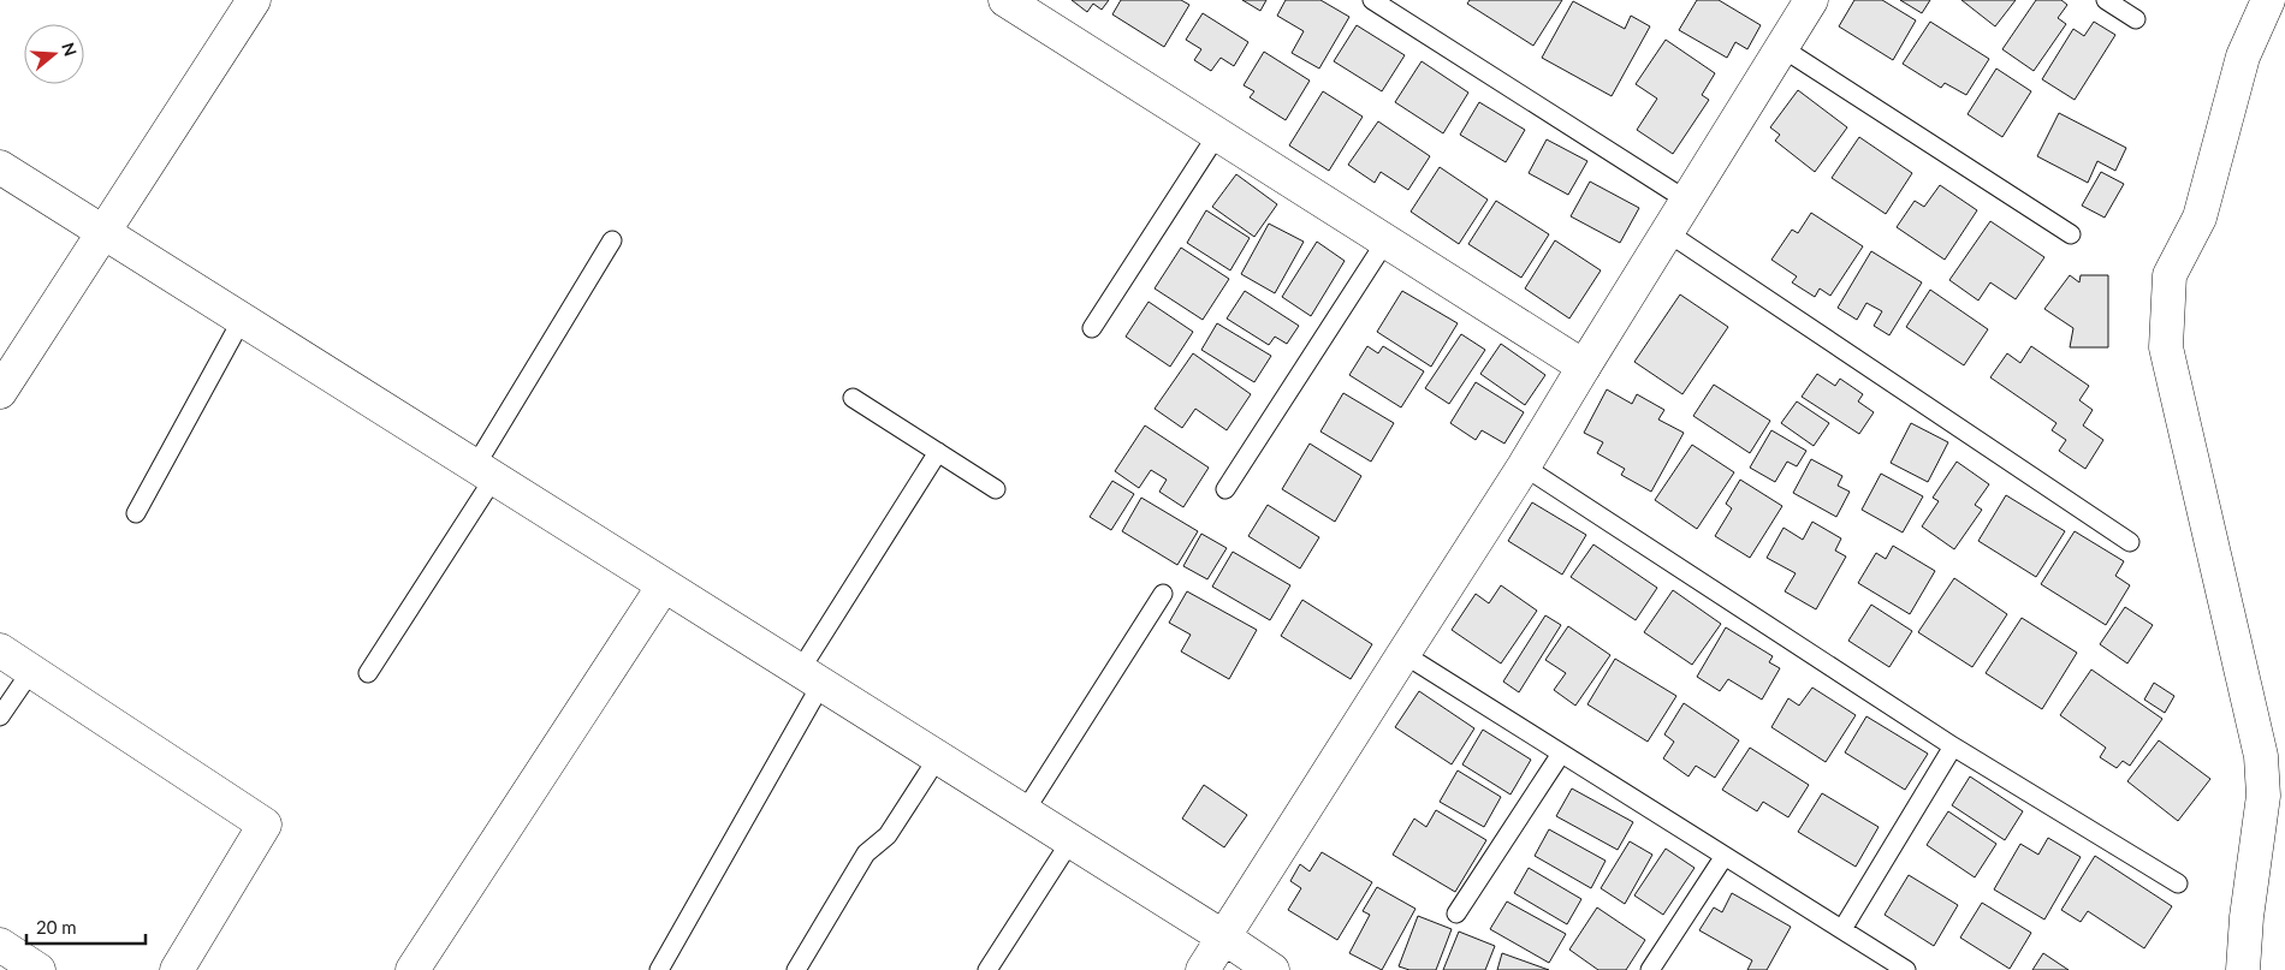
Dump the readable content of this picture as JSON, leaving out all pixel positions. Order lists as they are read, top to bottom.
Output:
{
  "scale_bar": "20 m",
  "north": "right"
}
